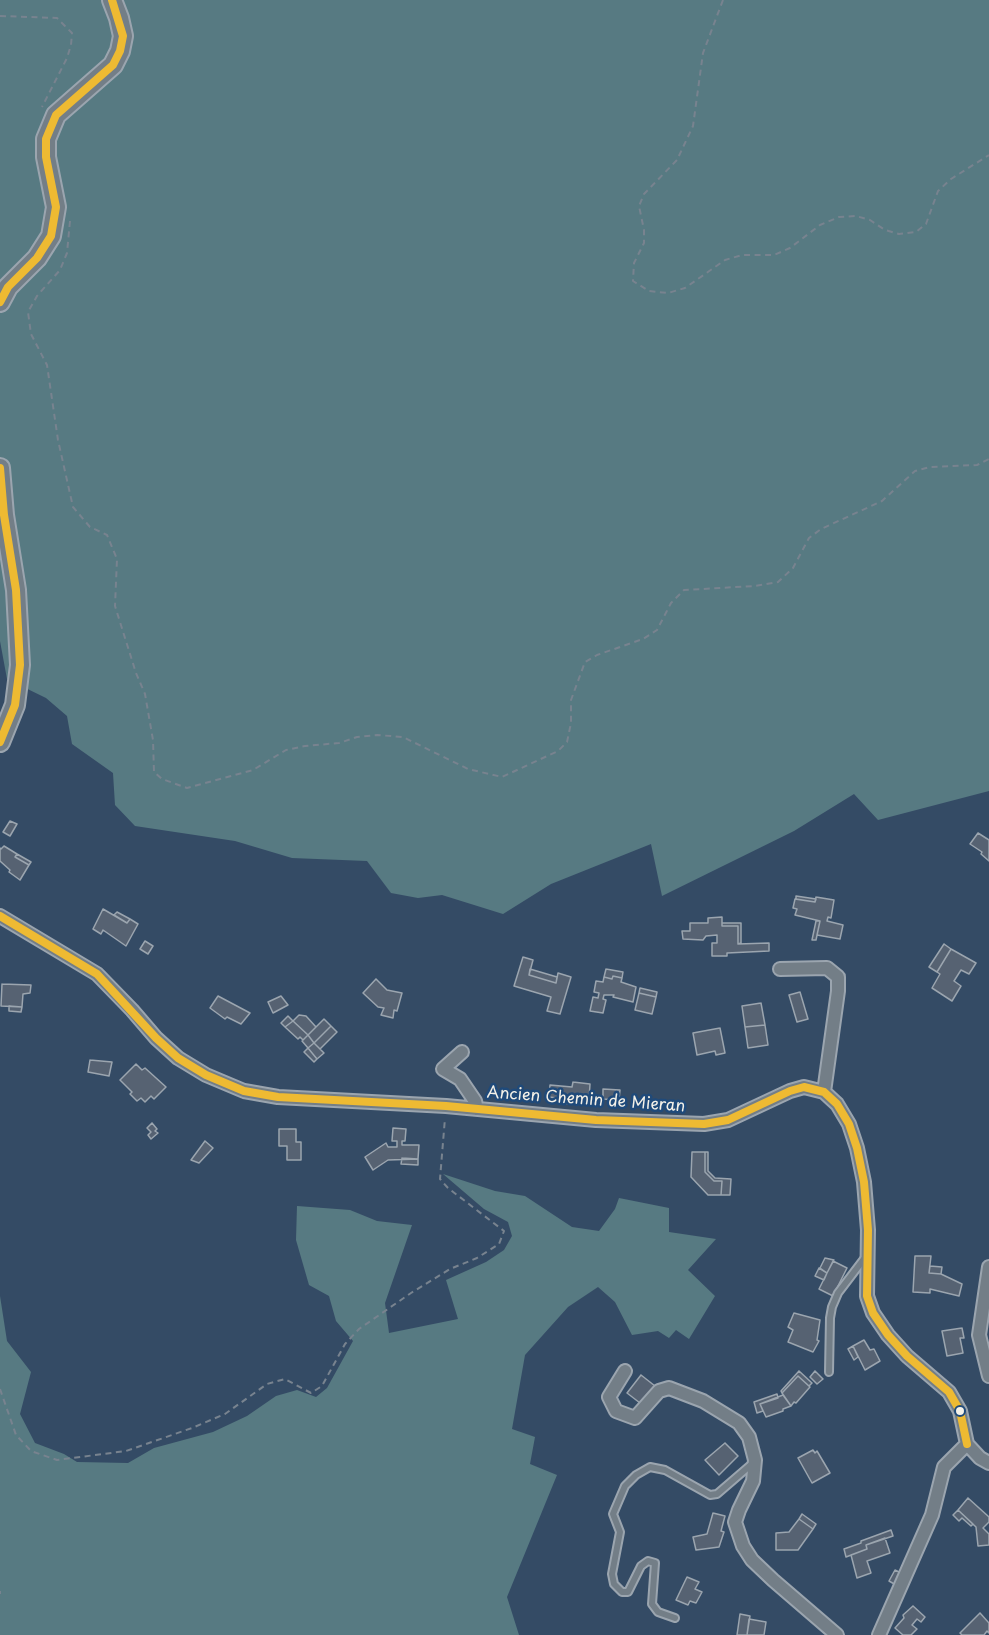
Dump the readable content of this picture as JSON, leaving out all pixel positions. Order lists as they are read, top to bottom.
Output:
{
  "streets": {
    "street": ["Ancien Chemin de Mieran"]
  }
}
